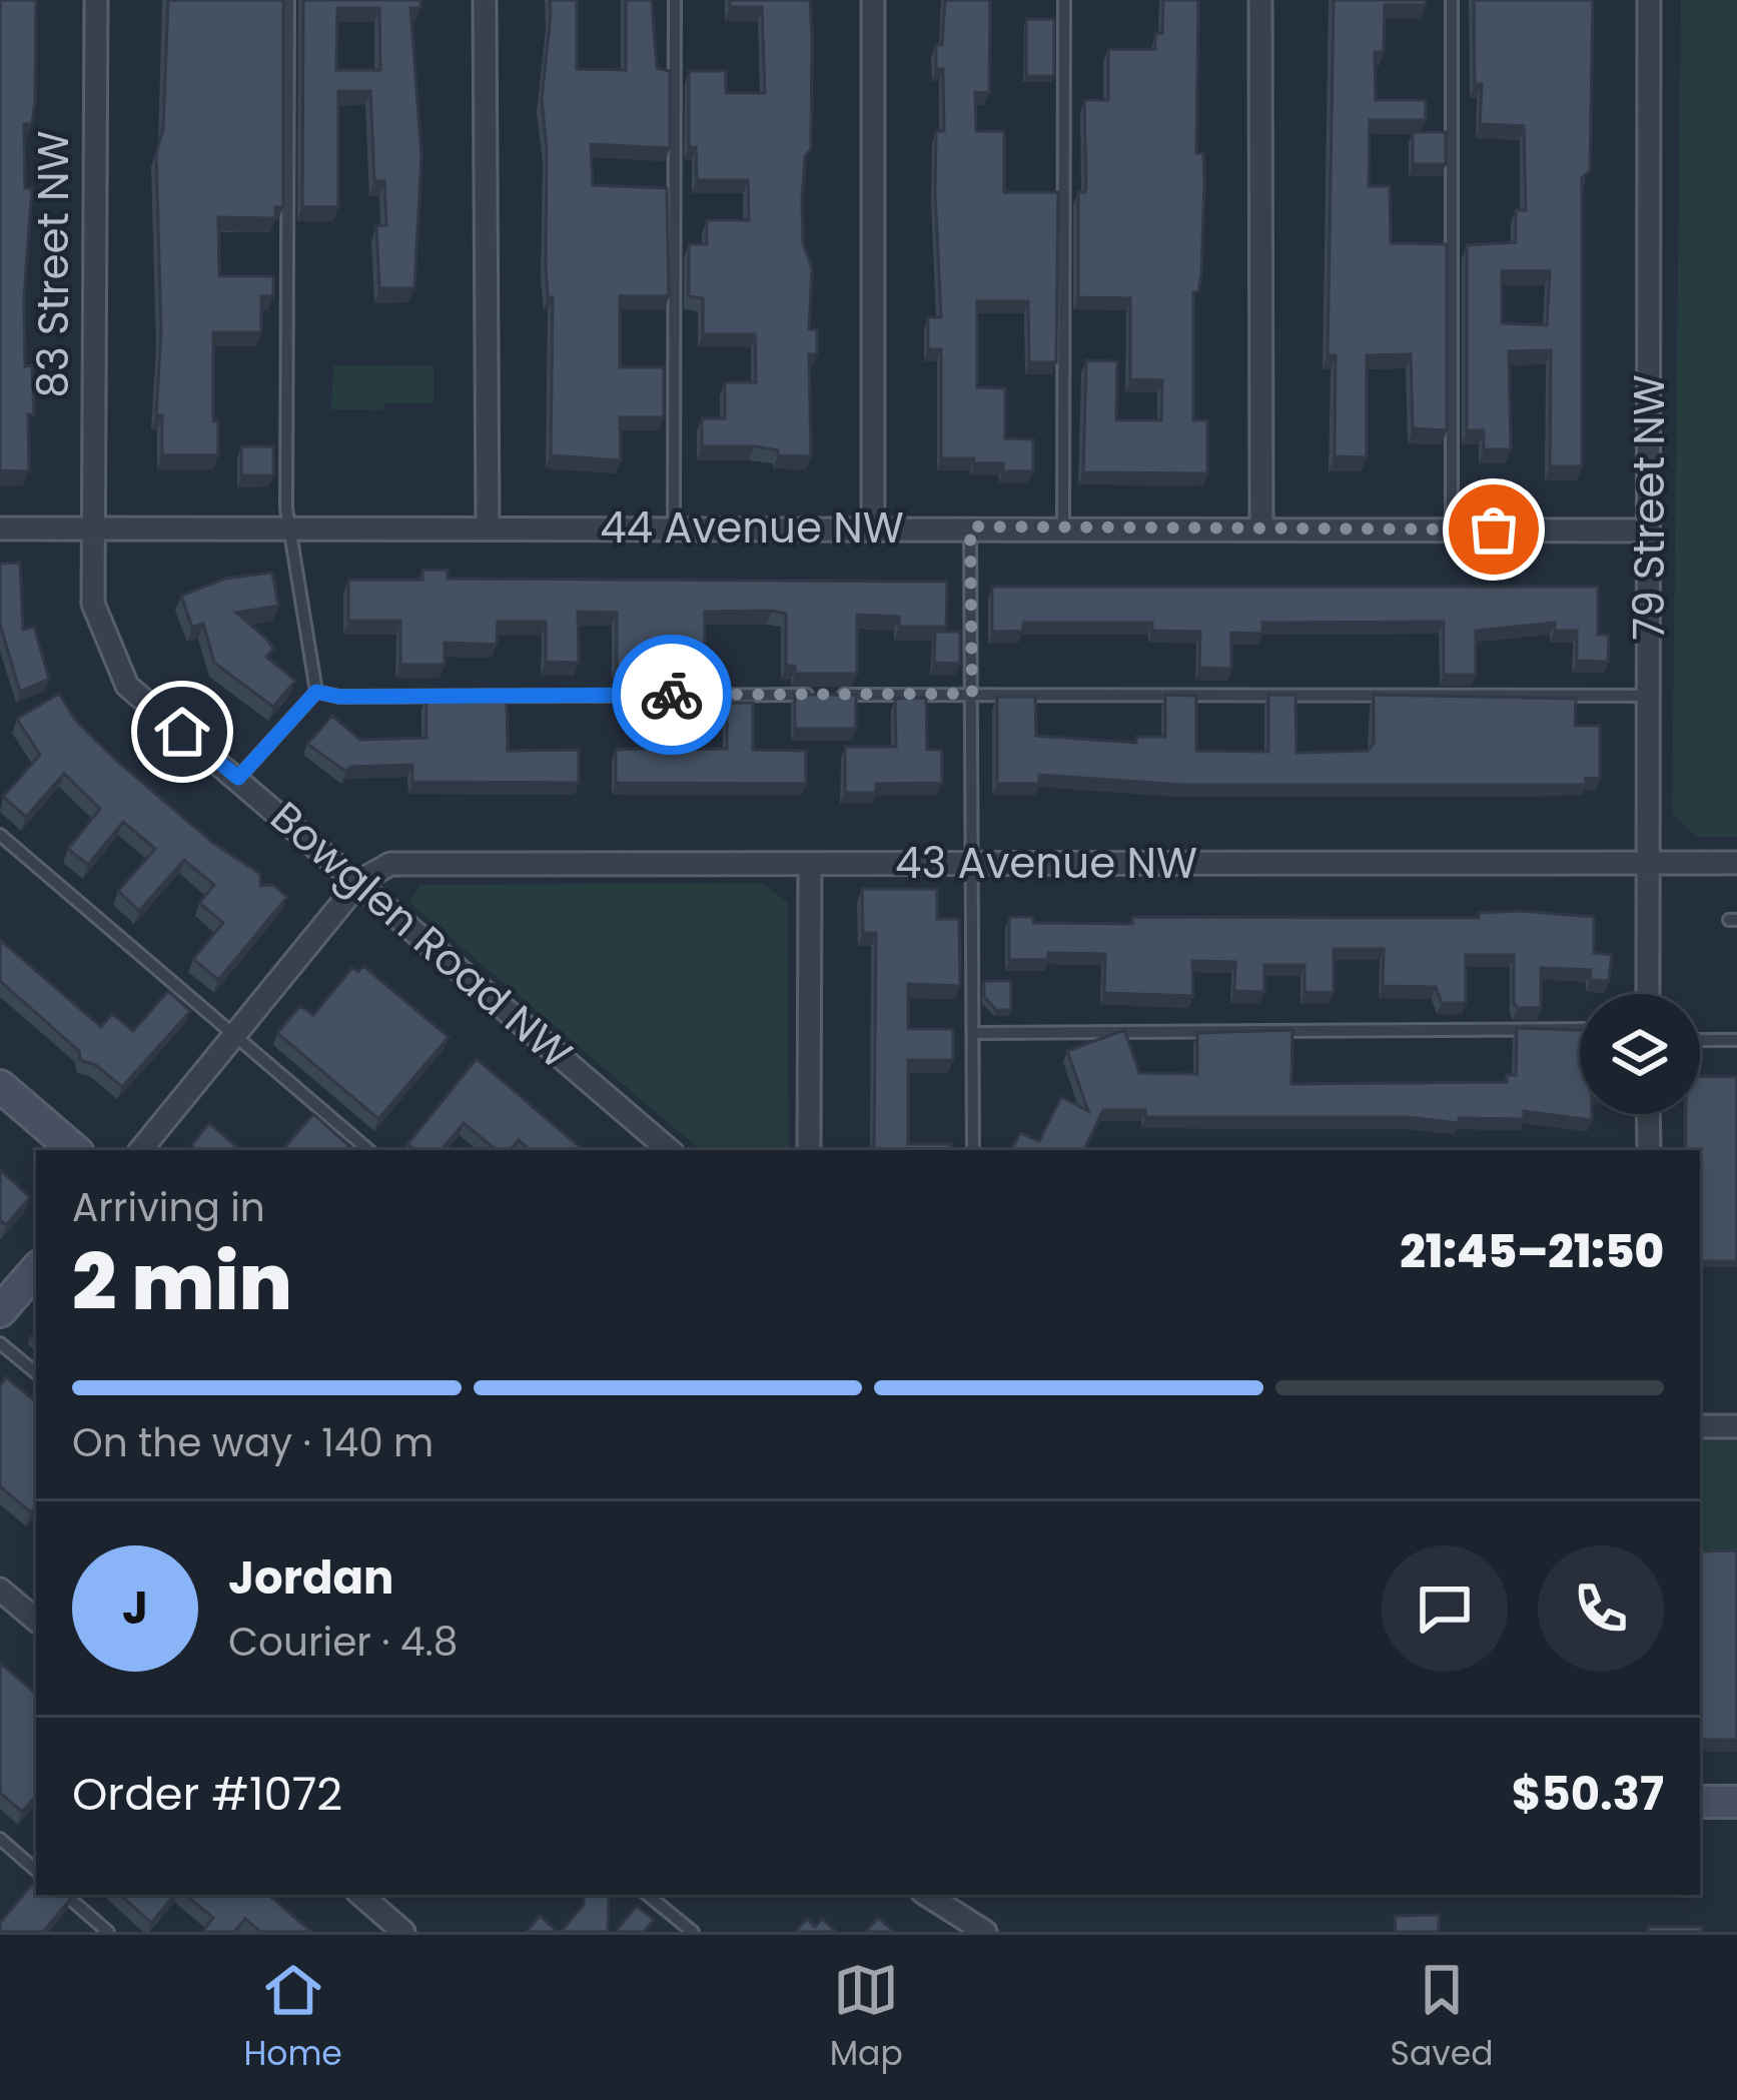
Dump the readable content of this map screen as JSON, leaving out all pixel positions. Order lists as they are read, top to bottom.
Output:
{
  "streets": {
    "street": [
      "83 Street NW",
      "79 Street NW",
      "44 Avenue NW",
      "43 Avenue NW",
      "Bowglen Road NW"
    ]
  },
  "crossings": [
    ["83 Street NW", "44 Avenue NW"],
    ["83 Street NW", "Bowglen Road NW"],
    ["79 Street NW", "44 Avenue NW"],
    ["79 Street NW", "43 Avenue NW"],
    ["44 Avenue NW", "Bowglen Road NW"],
    ["43 Avenue NW", "Bowglen Road NW"]
  ],
  "page": {
    "heading": ["2 min", "Arriving in", "21:45–21:50"],
    "panel": [
      "Jordan",
      "Courier · 4.8",
      "Order #1072",
      "$50.37"
    ],
    "bar": "On the way · 140 m",
    "round": "J",
    "tabs": ["Home", "Map", "Saved"]
  }
}
